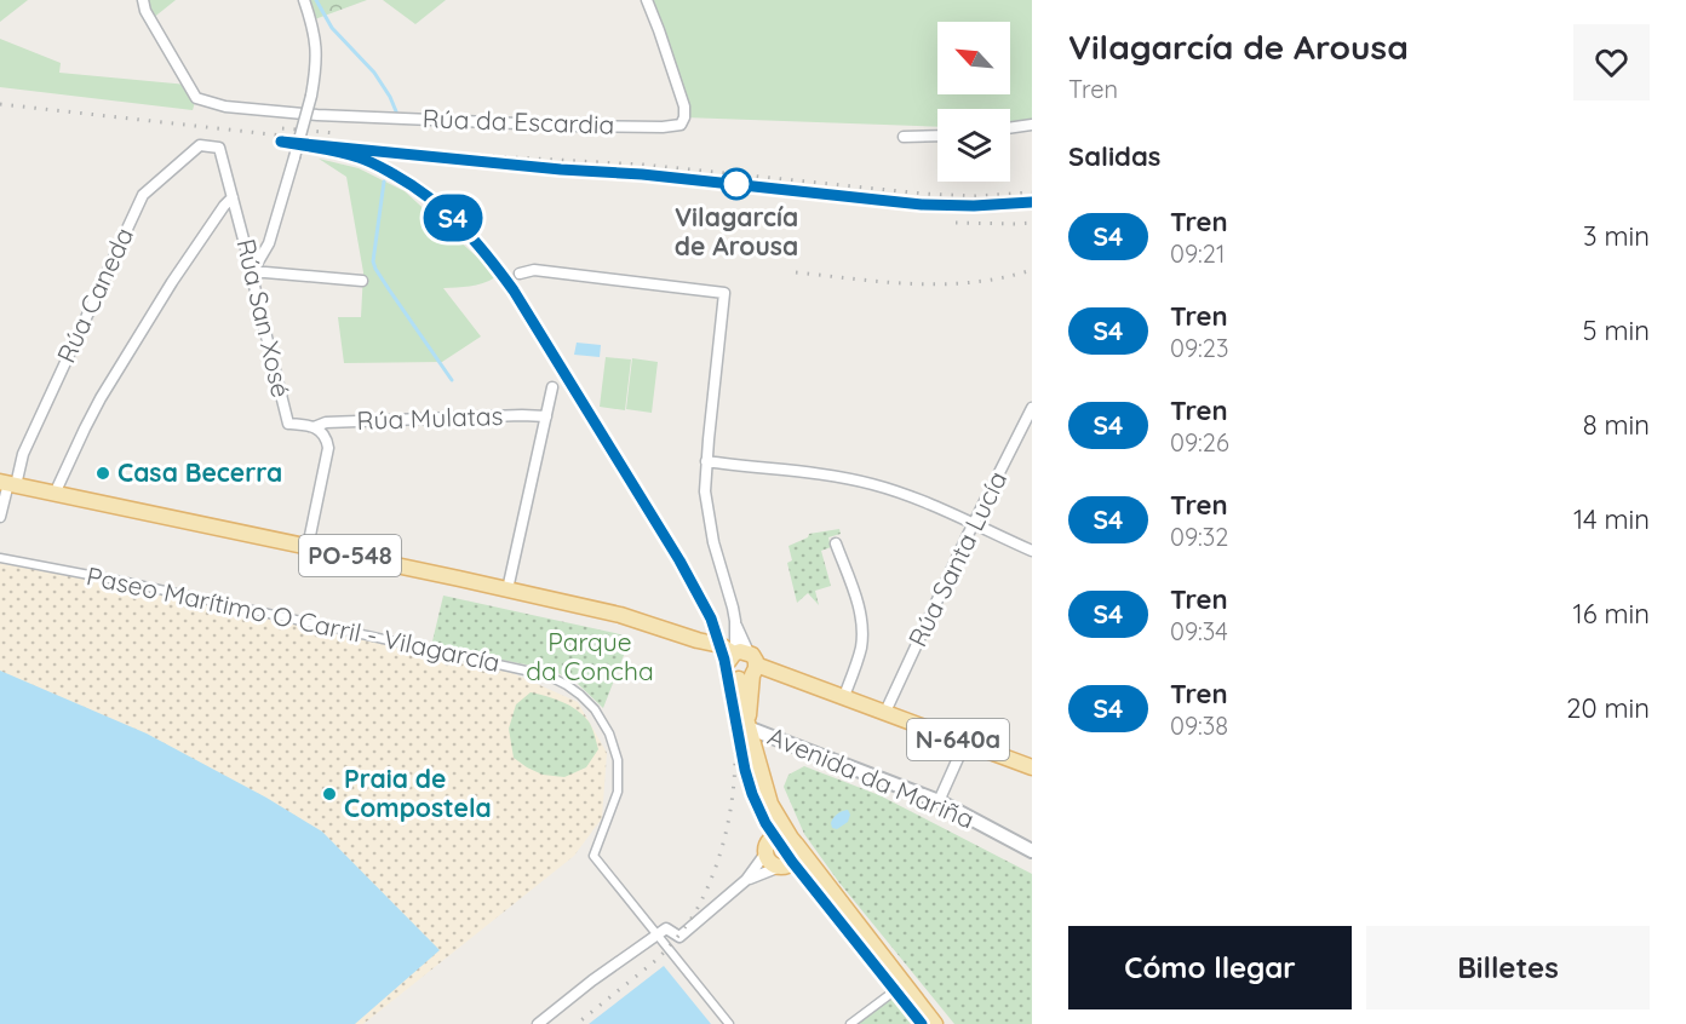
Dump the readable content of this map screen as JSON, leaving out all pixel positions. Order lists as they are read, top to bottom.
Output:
{
  "streets": {
    "main road": ["PO-548", "N-640a"],
    "street": [
      "Rúa da Escardia",
      "Rúa Caneda",
      "Rúa San Xosé",
      "Rúa Mulatas",
      "Rúa Santa Lucía",
      "Paseo Marítimo O Carril - Vilagarcía",
      "Avenida da Mariña"
    ]
  },
  "crossings": [
    ["Rúa Caneda", "Rúa San Xosé"],
    ["Rúa Caneda", "PO-548"],
    ["Rúa San Xosé", "Rúa Mulatas"],
    ["Rúa San Xosé", "PO-548"],
    ["PO-548", "N-640a"],
    ["Rúa Santa Lucía", "N-640a"]
  ],
  "parks": ["Parque da Concha"],
  "places": ["Vilagarcía de Arousa", "Casa Becerra", "Praia de Compostela"],
  "north": "top left",
  "page": {
    "on_map": "S4",
    "heading": [
      ["Vilagarcía de Arousa", "Tren"],
      "Salidas"
    ],
    "list": [
      {
        "mark": "S4",
        "name": "Tren",
        "note": "09:21",
        "value": "3 min"
      },
      {
        "mark": "S4",
        "name": "Tren",
        "note": "09:23",
        "value": "5 min"
      },
      {
        "mark": "S4",
        "name": "Tren",
        "note": "09:26",
        "value": "8 min"
      },
      {
        "mark": "S4",
        "name": "Tren",
        "note": "09:32",
        "value": "14 min"
      },
      {
        "mark": "S4",
        "name": "Tren",
        "note": "09:34",
        "value": "16 min"
      },
      {
        "mark": "S4",
        "name": "Tren",
        "note": "09:38",
        "value": "20 min"
      }
    ],
    "buttons": ["Cómo llegar", "Billetes"]
  }
}
